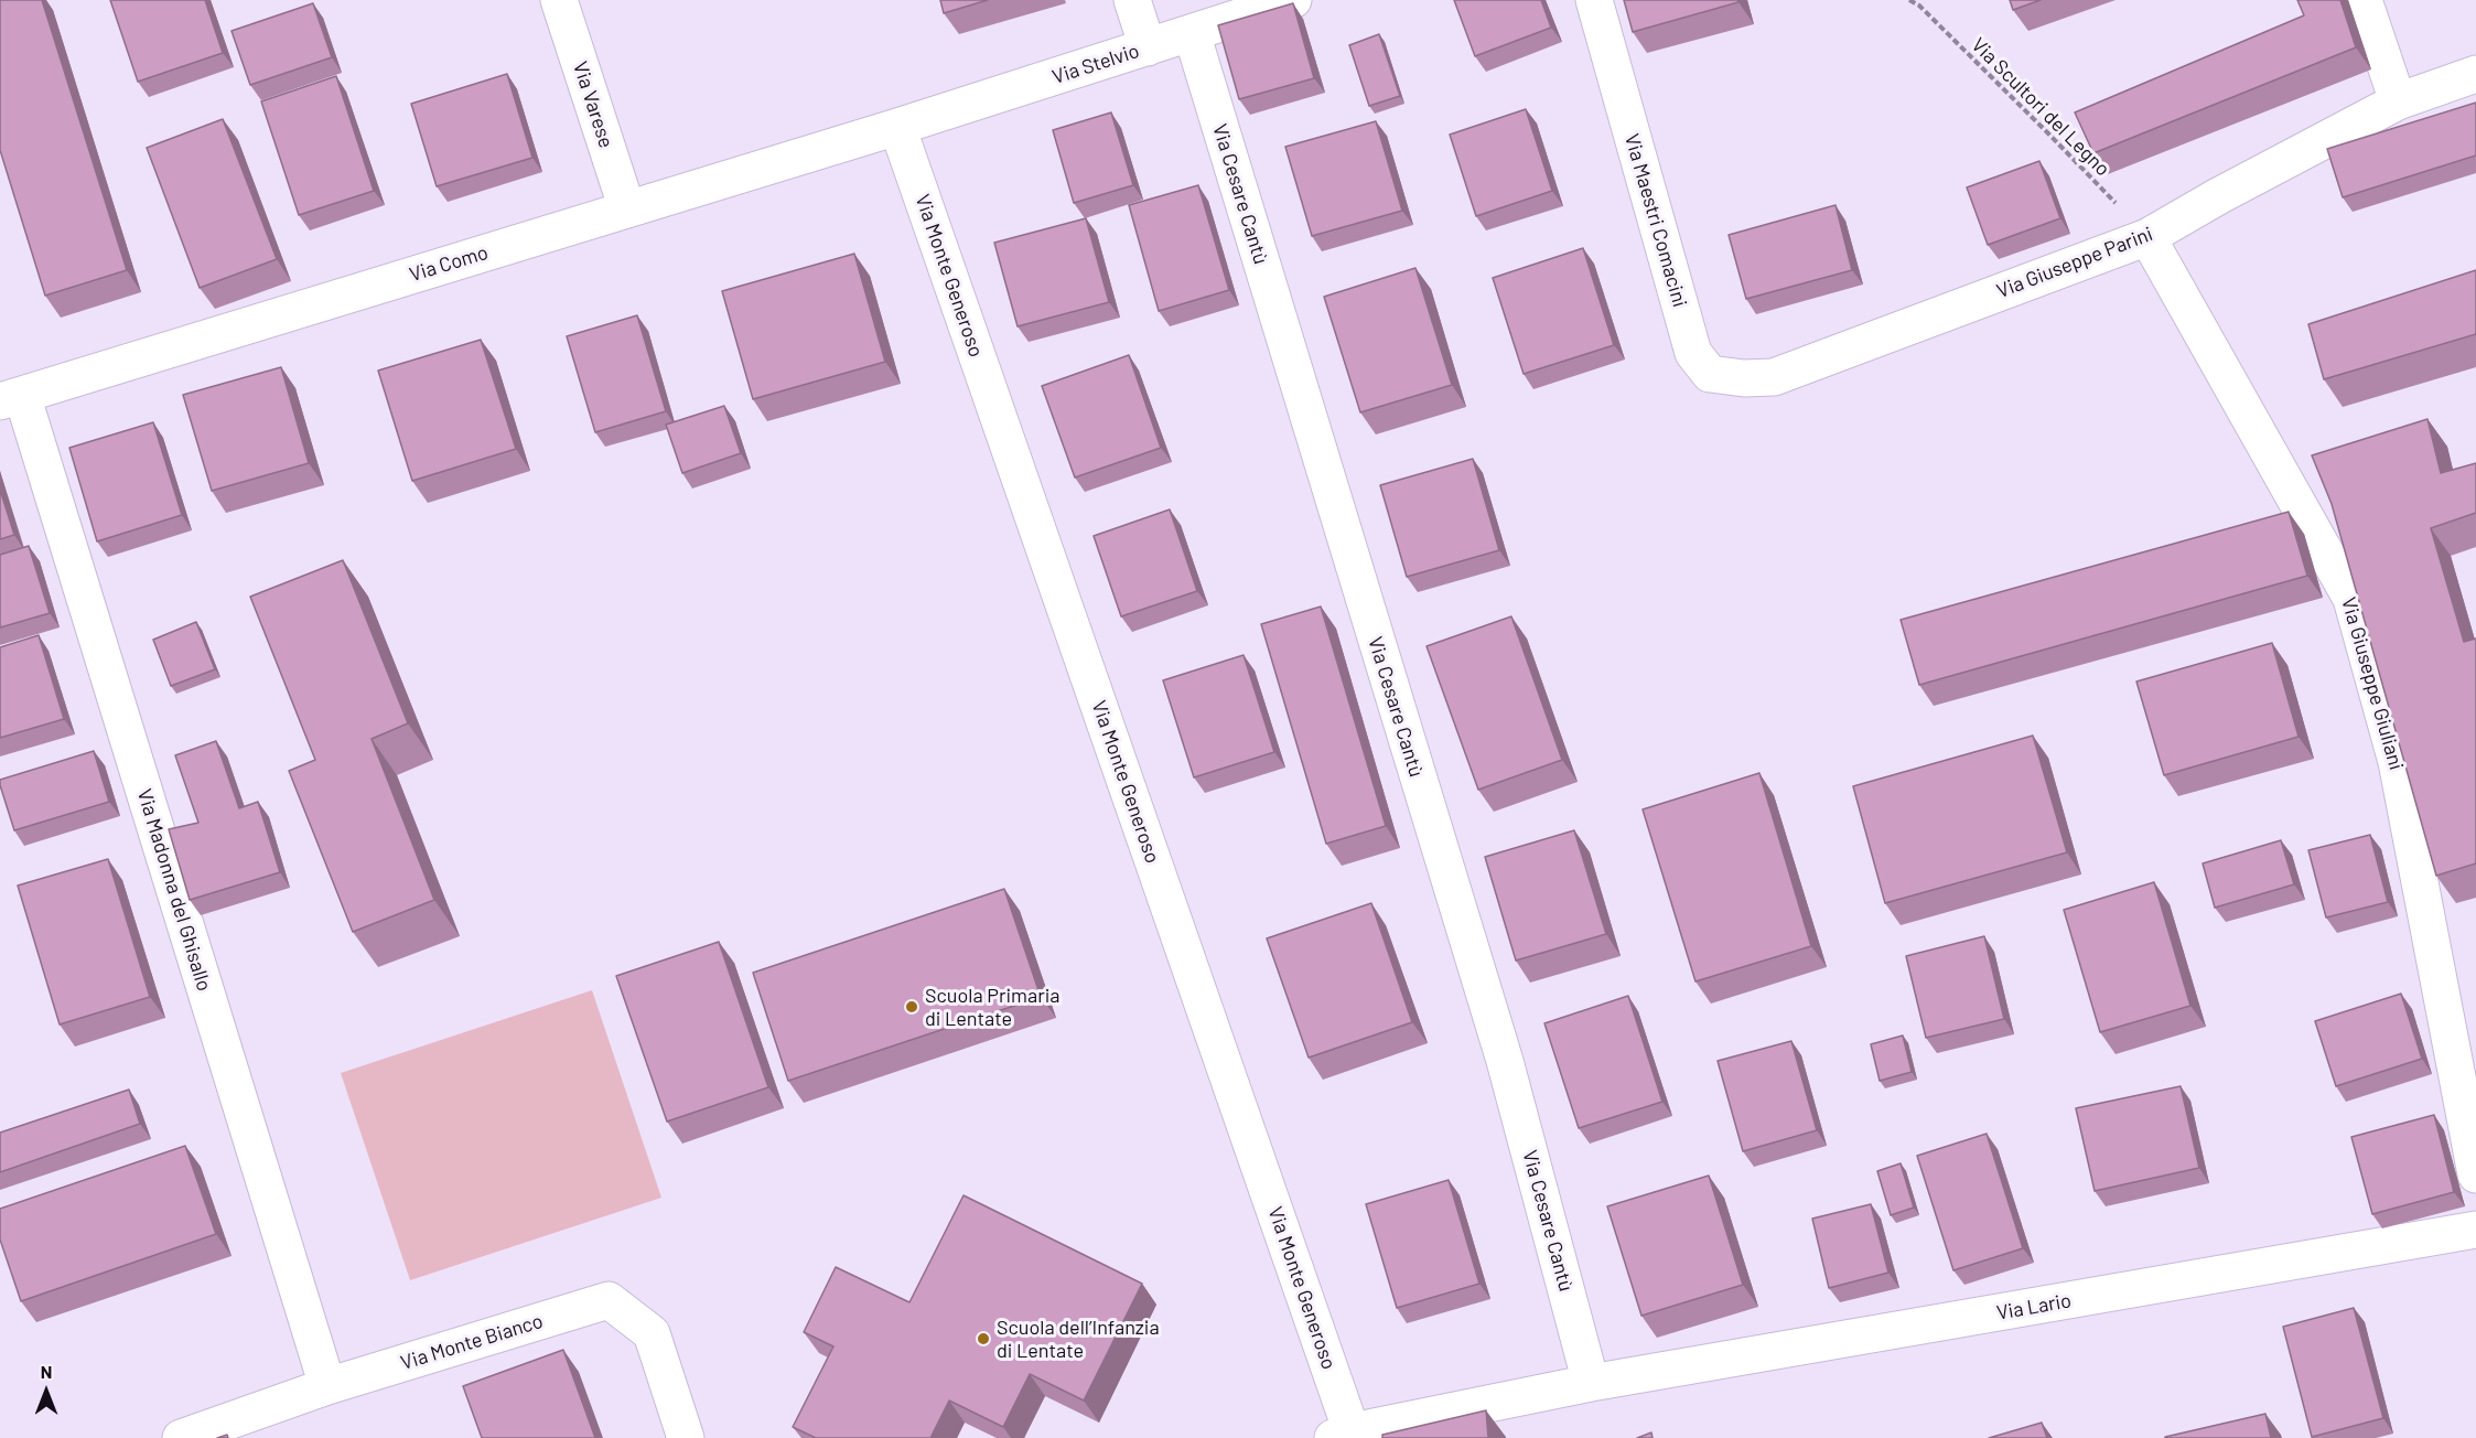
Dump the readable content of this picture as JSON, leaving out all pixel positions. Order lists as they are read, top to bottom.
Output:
{
  "streets": {
    "street": [
      "Via Stelvio",
      "Via Varese",
      "Via Cesare Cantù",
      "Via Maestri Comacini",
      "Via Giuseppe Parini",
      "Via Como",
      "Via Monte Generoso",
      "Via Giuseppe Giuliani",
      "Via Madonna del Ghisallo",
      "Via Lario",
      "Via Monte Bianco"
    ],
    "path": ["Via Scultori del Legno"]
  },
  "crossings": [
    ["Via Stelvio", "Via Cesare Cantù"],
    ["Via Stelvio", "Via Como"],
    ["Via Stelvio", "Via Monte Generoso"],
    ["Via Varese", "Via Como"],
    ["Via Scultori del Legno", "Via Giuseppe Parini"],
    ["Via Scultori del Legno", "Via Giuseppe Giuliani"],
    ["Via Cesare Cantù", "Via Lario"],
    ["Via Maestri Comacini", "Via Giuseppe Parini"],
    ["Via Giuseppe Parini", "Via Giuseppe Giuliani"],
    ["Via Como", "Via Monte Generoso"],
    ["Via Como", "Via Madonna del Ghisallo"],
    ["Via Monte Generoso", "Via Lario"],
    ["Via Madonna del Ghisallo", "Via Monte Bianco"]
  ],
  "places": ["Scuola Primaria di Lentate", "Scuola dell’Infanzia di Lentate"],
  "north": "top"
}
